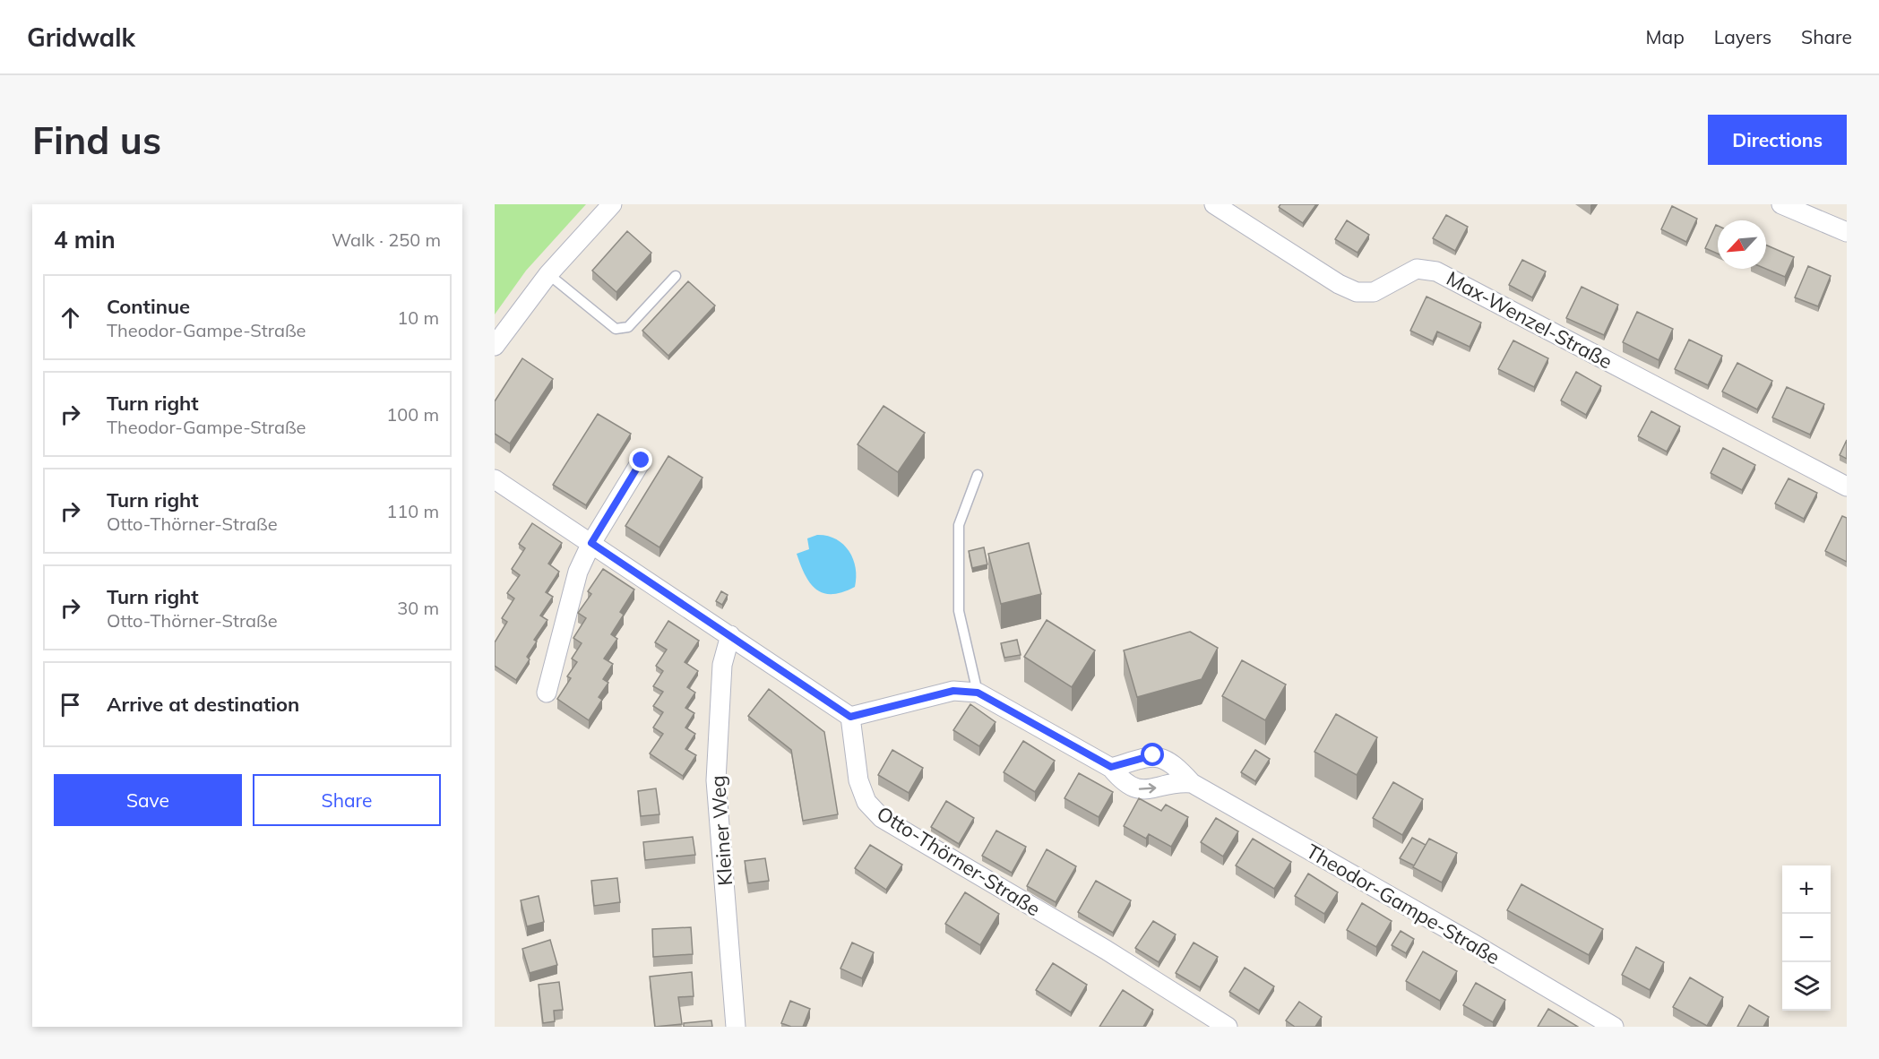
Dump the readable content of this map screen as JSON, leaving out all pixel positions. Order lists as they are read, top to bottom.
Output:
{
  "streets": {
    "street": [
      "Max-Wenzel-Straße",
      "Kleiner Weg",
      "Otto-Thörner-Straße",
      "Theodor-Gampe-Straße"
    ]
  },
  "north": "bottom left",
  "page": {
    "header": "Gridwalk",
    "nav": ["Map", "Layers", "Share"],
    "buttons": [
      "Directions",
      ["Save", "Share"]
    ],
    "title": "Find us",
    "heading": ["4 min", "Walk · 250 m"],
    "list": [
      ["Continue", "Theodor-Gampe-Straße", "10 m"],
      ["Turn right", "Theodor-Gampe-Straße", "100 m"],
      ["Turn right", "Otto-Thörner-Straße", "110 m"],
      ["Turn right", "Otto-Thörner-Straße", "30 m"],
      "Arrive at destination"
    ],
    "map_buttons": ["+", "−"]
  }
}
